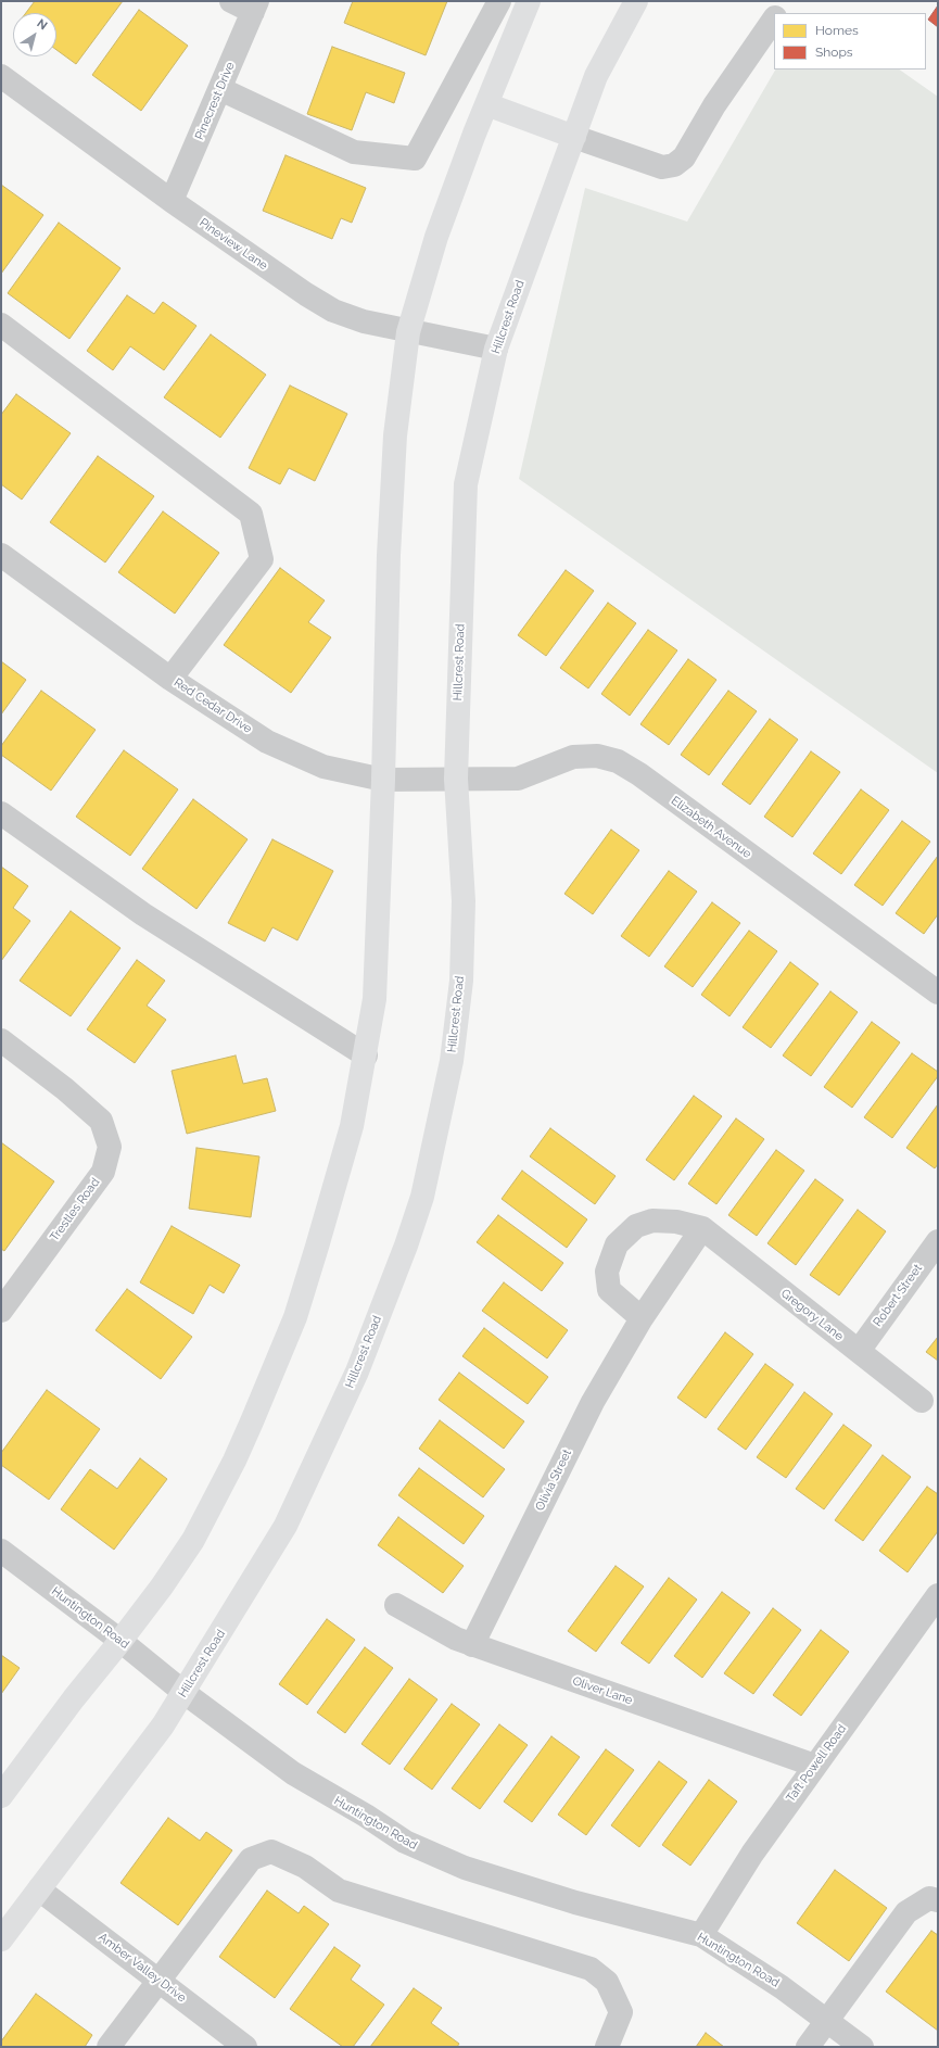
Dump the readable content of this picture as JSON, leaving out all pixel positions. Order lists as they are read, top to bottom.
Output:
{
  "streets": {
    "main road": ["Hillcrest Road"],
    "street": [
      "Pinecrest Drive",
      "Pineview Lane",
      "Red Cedar Drive",
      "Elizabeth Avenue",
      "Trestles Road",
      "Robert Street",
      "Gregory Lane",
      "Olivia Street",
      "Huntington Road",
      "Oliver Lane",
      "Taft Powell Road",
      "Amber Valley Drive"
    ]
  },
  "crossings": [
    ["Pinecrest Drive", "Pineview Lane"],
    ["Pineview Lane", "Hillcrest Road"],
    ["Hillcrest Road", "Red Cedar Drive"],
    ["Hillcrest Road", "Elizabeth Avenue"],
    ["Hillcrest Road", "Huntington Road"],
    ["Hillcrest Road", "Amber Valley Drive"],
    ["Red Cedar Drive", "Elizabeth Avenue"],
    ["Robert Street", "Gregory Lane"],
    ["Gregory Lane", "Olivia Street"],
    ["Olivia Street", "Oliver Lane"],
    ["Huntington Road", "Taft Powell Road"],
    ["Oliver Lane", "Taft Powell Road"]
  ],
  "legend": ["Homes", "Shops"],
  "north": "top right"
}
